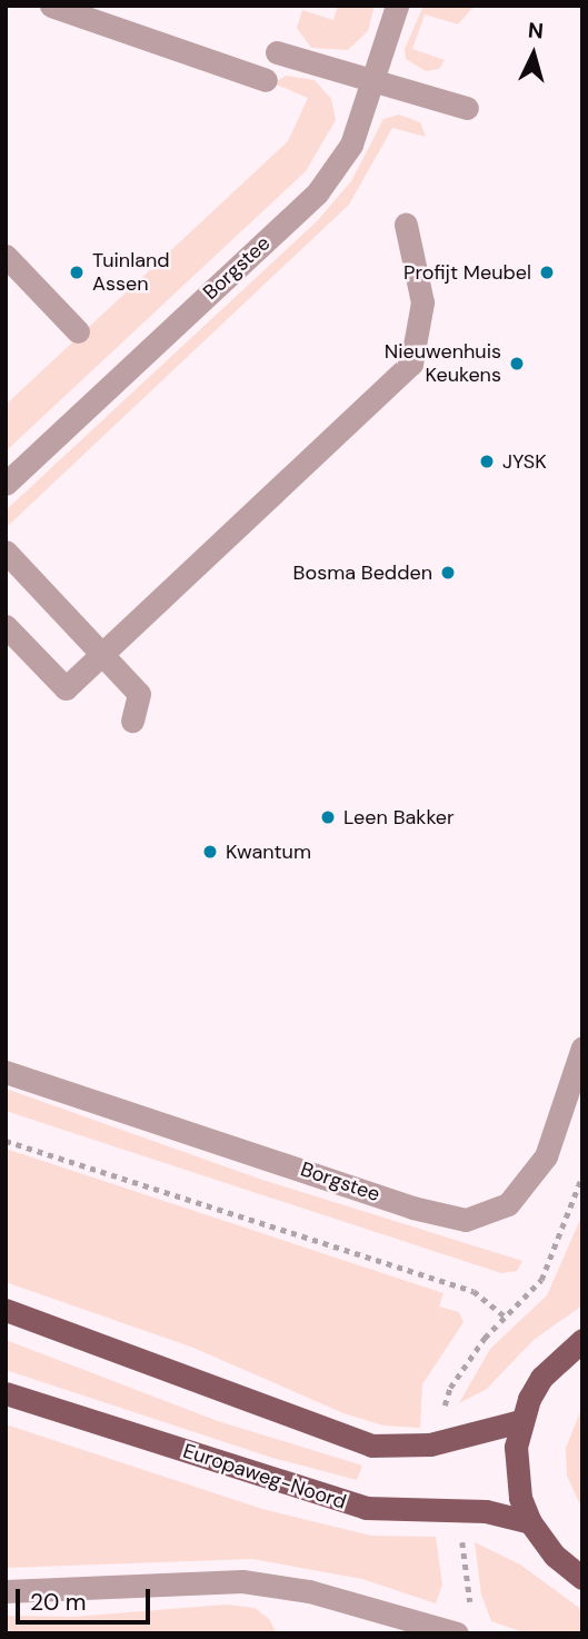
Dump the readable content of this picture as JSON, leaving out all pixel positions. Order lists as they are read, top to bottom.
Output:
{
  "streets": {
    "main road": ["Europaweg-Noord"],
    "street": ["Borgstee"]
  },
  "places": [
    "Tuinland Assen",
    "Profijt Meubel",
    "Nieuwenhuis Keukens",
    "JYSK",
    "Bosma Bedden",
    "Leen Bakker",
    "Kwantum"
  ],
  "scale_bar": "20 m",
  "north": "top"
}
